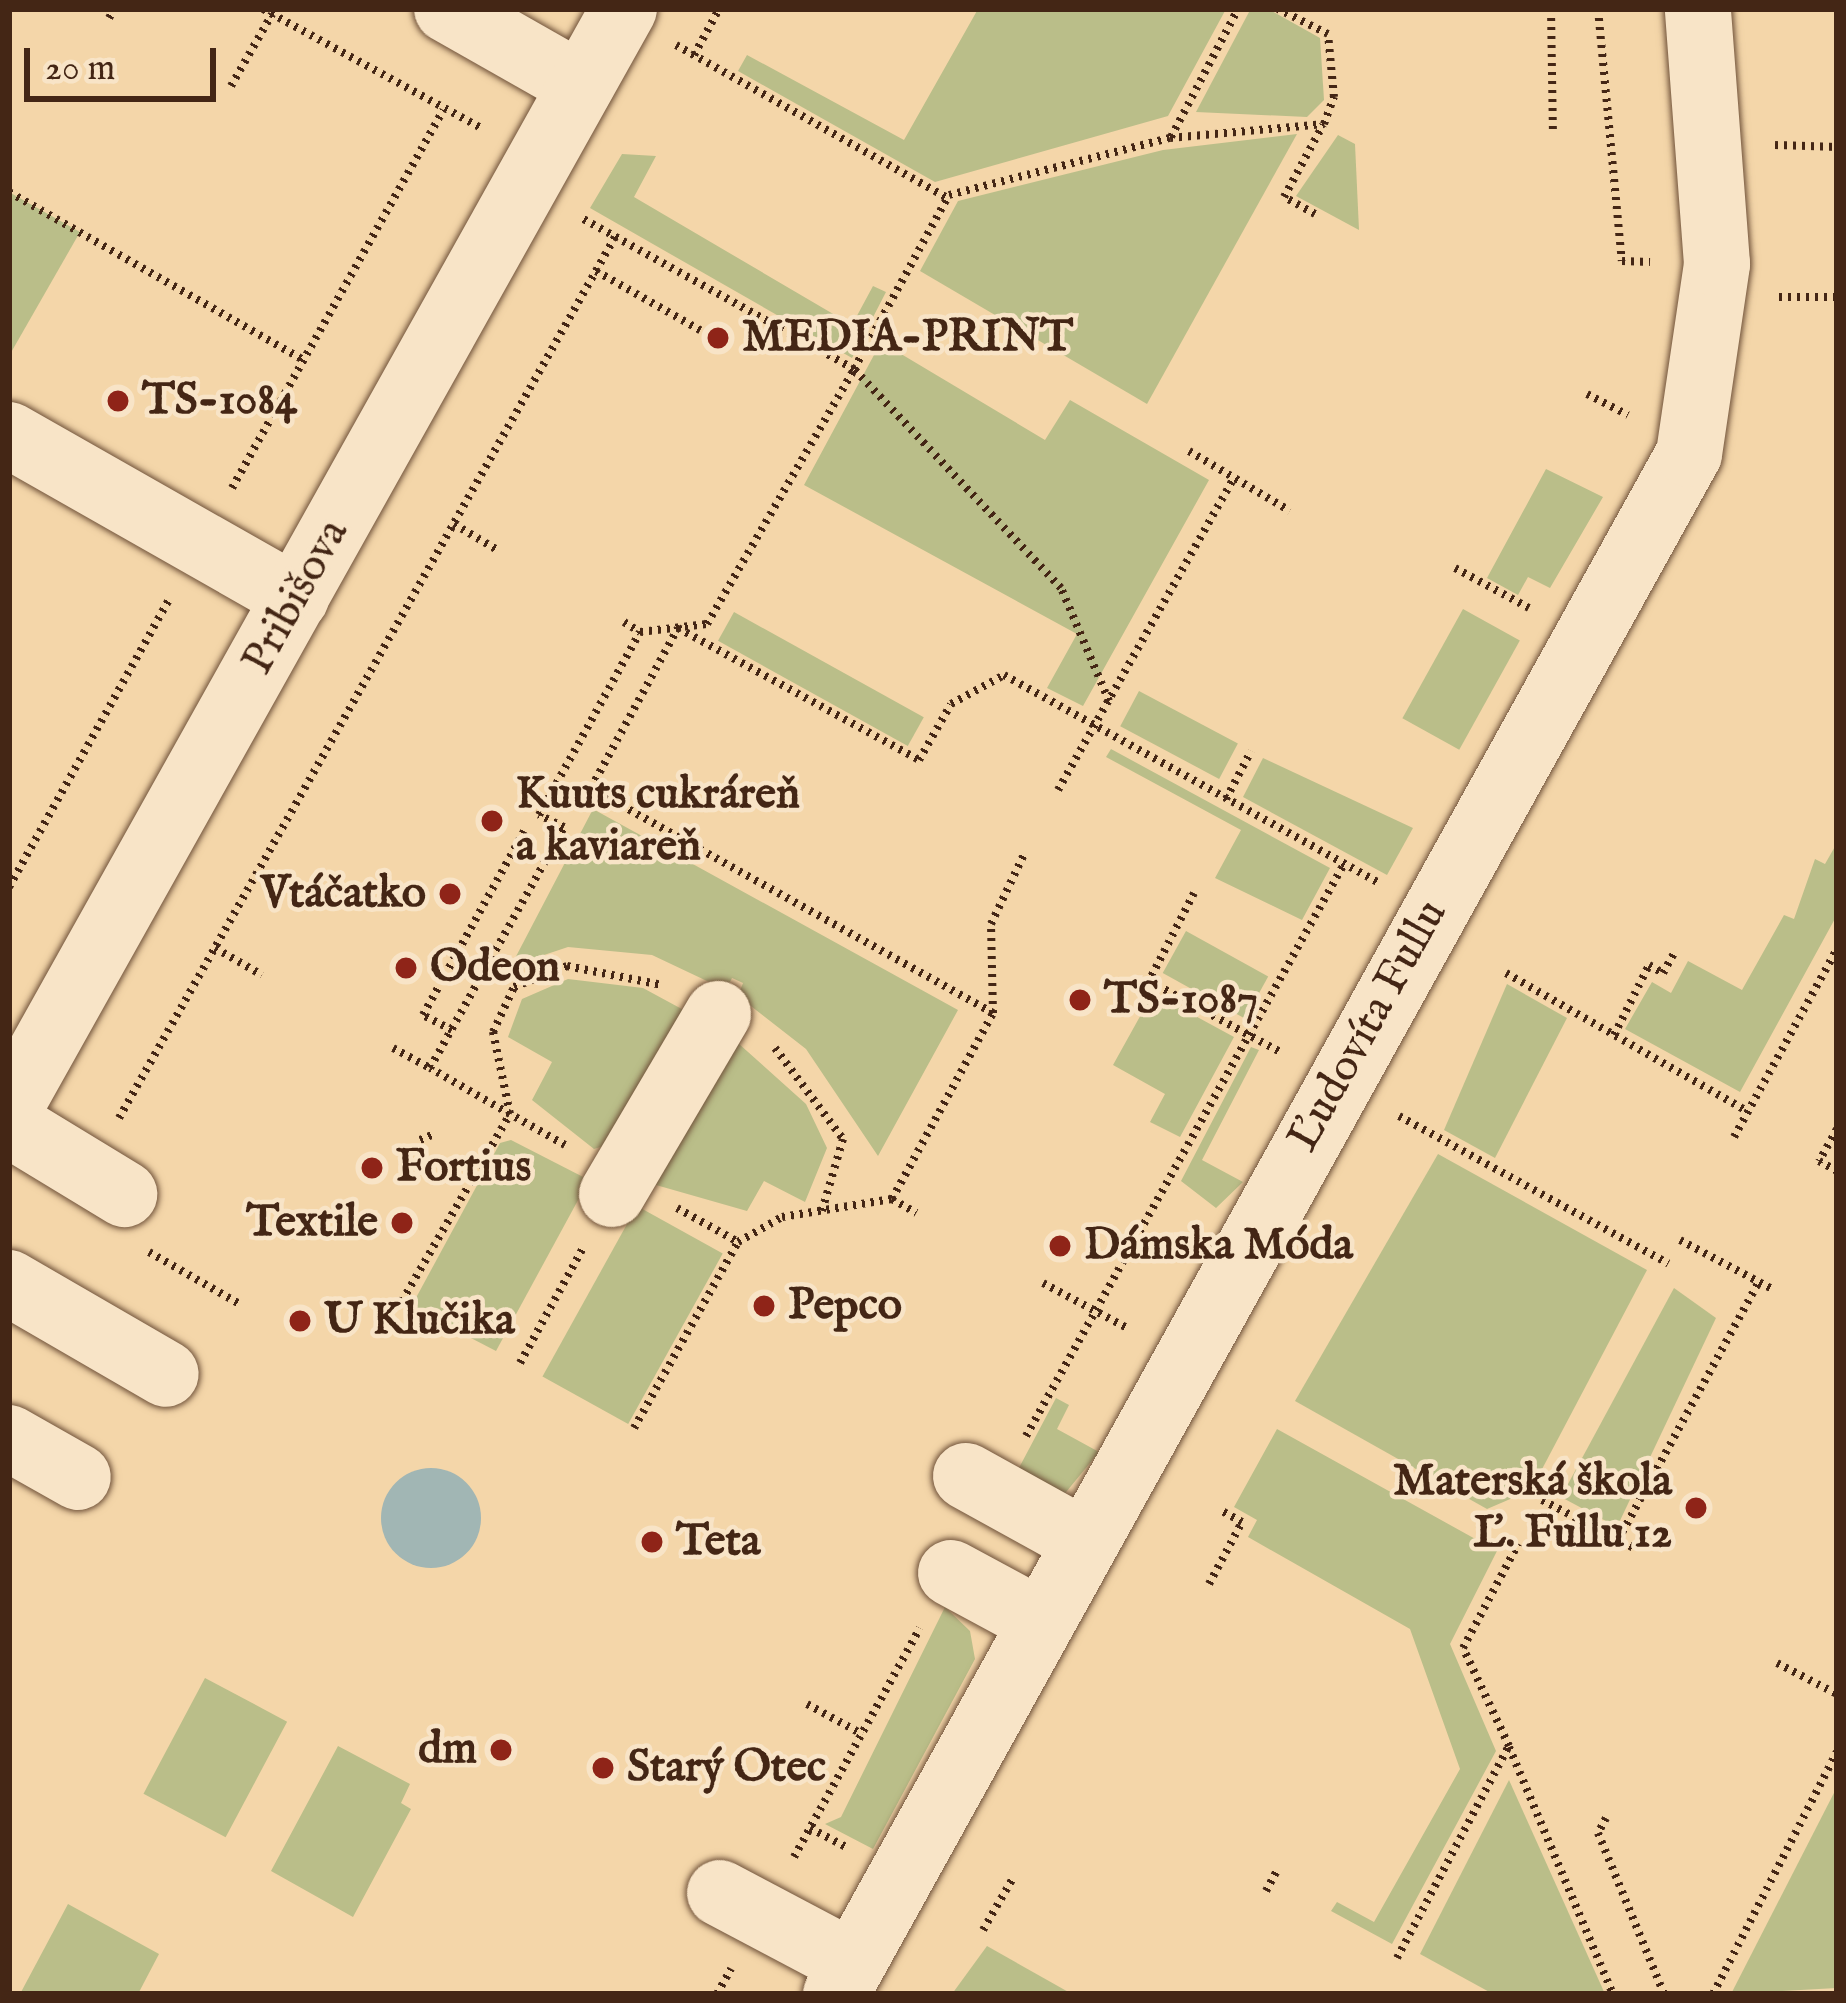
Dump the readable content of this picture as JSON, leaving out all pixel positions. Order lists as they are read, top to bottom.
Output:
{
  "streets": {
    "street": ["Pribišova", "Ľudovíta Fullu"]
  },
  "places": [
    "MEDIA-PRINT",
    "TS-1084",
    "Kuuts cukráreň a kaviareň",
    "Vtáčatko",
    "Odeon",
    "TS-1087",
    "Fortius",
    "Textile",
    "Dámska Móda",
    "Pepco",
    "U Klučika",
    "Materská škola Ľ. Fullu 12",
    "Teta",
    "dm",
    "Starý Otec"
  ],
  "scale_bar": "20 m"
}
